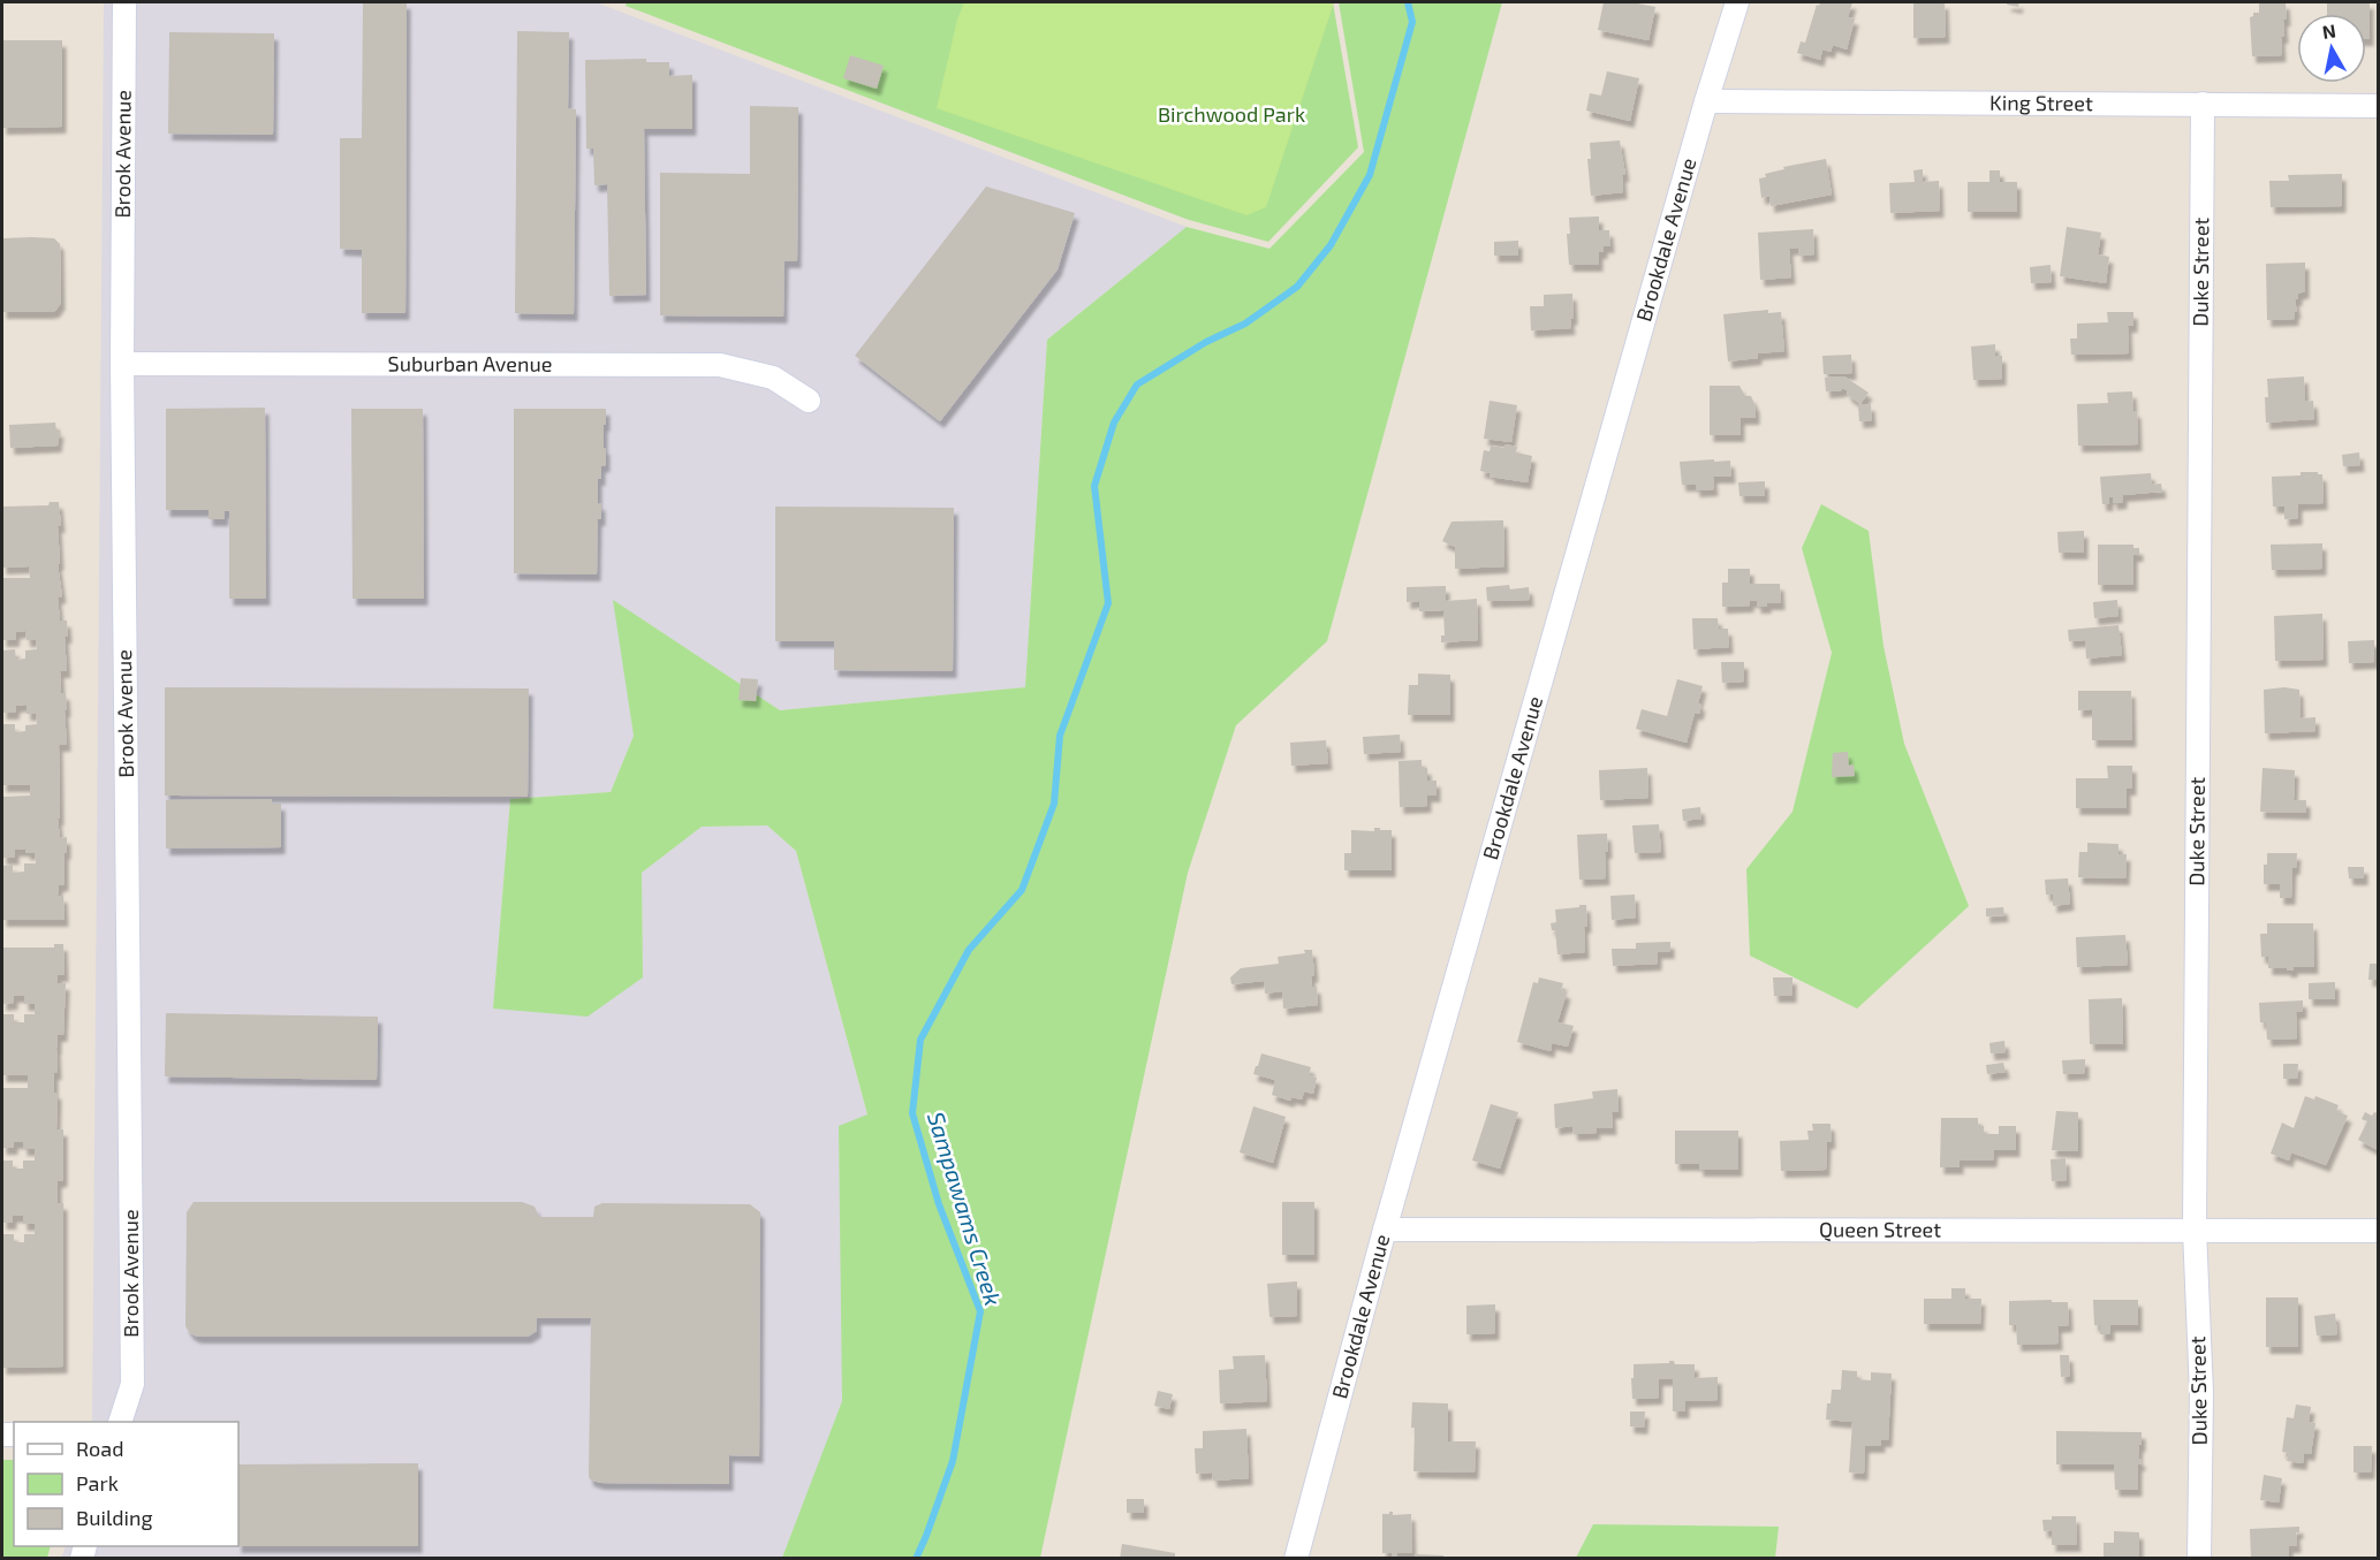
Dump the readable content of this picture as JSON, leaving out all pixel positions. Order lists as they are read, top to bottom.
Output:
{
  "streets": {
    "street": [
      "King Street",
      "Brook Avenue",
      "Brookdale Avenue",
      "Duke Street",
      "Suburban Avenue",
      "Queen Street"
    ]
  },
  "crossings": [
    ["King Street", "Brookdale Avenue"],
    ["King Street", "Duke Street"],
    ["Brook Avenue", "Suburban Avenue"],
    ["Brookdale Avenue", "Queen Street"],
    ["Duke Street", "Queen Street"]
  ],
  "water": ["Sampawams Creek"],
  "parks": ["Birchwood Park"],
  "legend": ["Road", "Park", "Building"],
  "north": "top"
}
